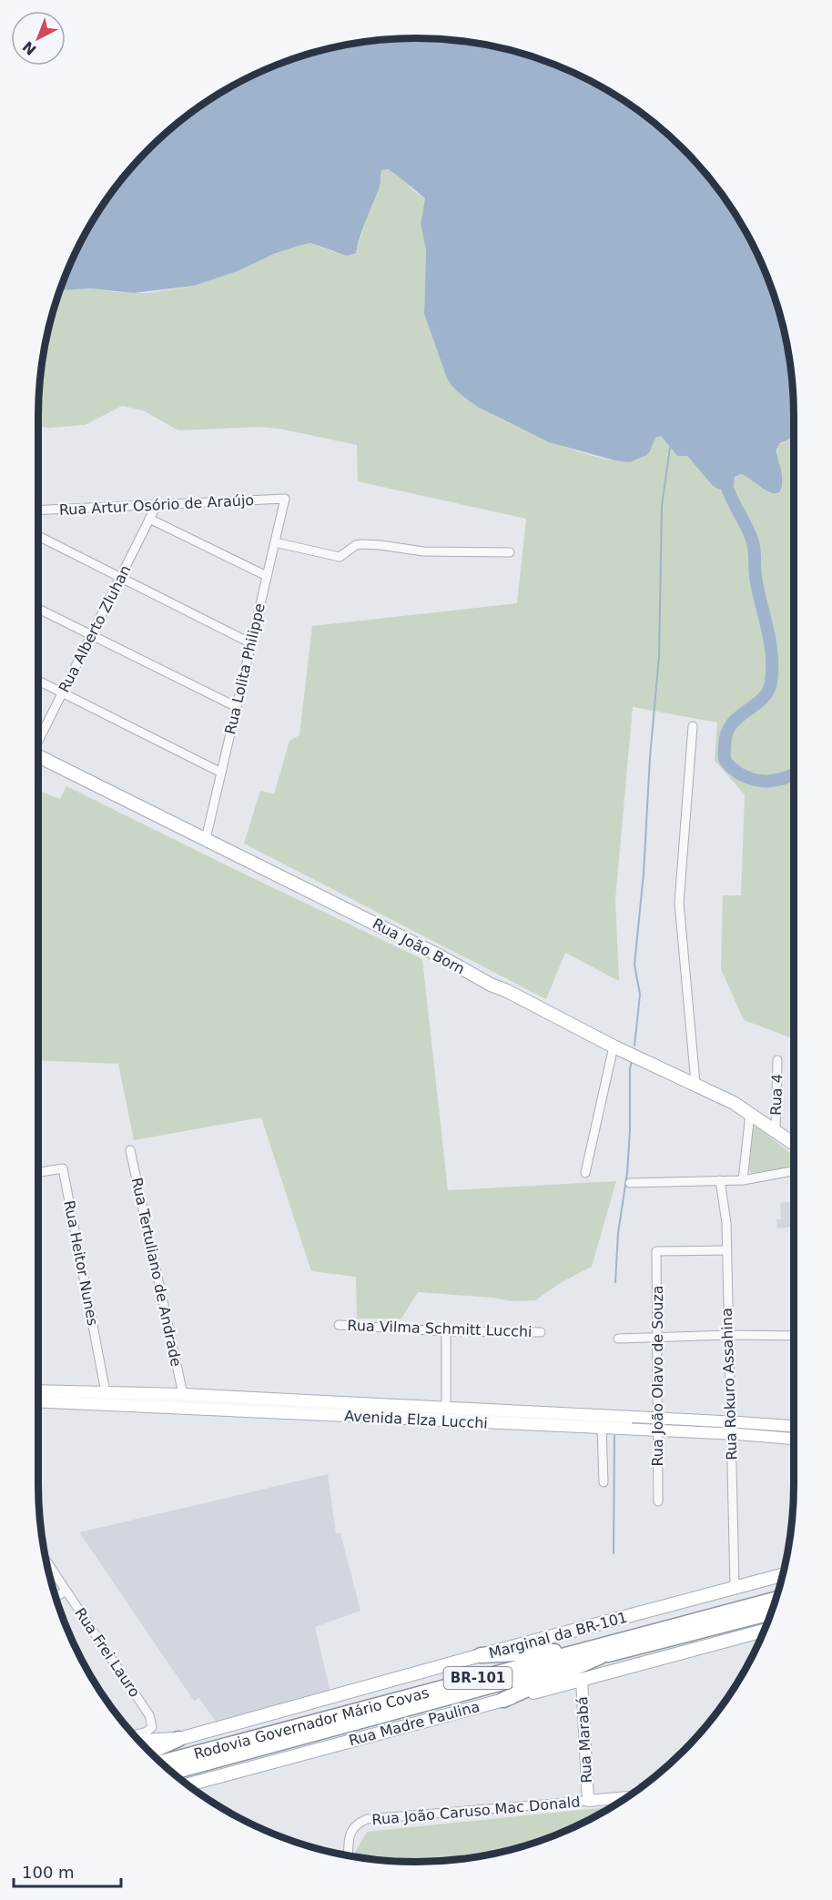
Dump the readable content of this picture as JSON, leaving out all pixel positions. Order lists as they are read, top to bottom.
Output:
{
  "streets": {
    "highway": ["BR-101", "Rodovia Governador Mário Covas"],
    "main road": [
      "Rua João Born",
      "Avenida Elza Lucchi",
      "Marginal da BR-101",
      "Rua Madre Paulina",
      "Rua Marabá",
      "Rua João Caruso Mac Donald"
    ],
    "street": [
      "Rua Artur Osório de Araújo",
      "Rua Alberto Zluhan",
      "Rua Lolita Philippe",
      "Rua 4",
      "Rua Heitor Nunes",
      "Rua Tertuliano de Andrade",
      "Rua Vilma Schmitt Lucchi",
      "Rua João Olavo de Souza",
      "Rua Rokuro Assahina",
      "Rua Frei Lauro"
    ]
  },
  "crossings": [
    ["Rua Artur Osório de Araújo", "Rua Alberto Zluhan"],
    ["Rua Artur Osório de Araújo", "Rua Lolita Philippe"],
    ["Rua Lolita Philippe", "Rua João Born"],
    ["Rua João Born", "Rua 4"],
    ["Rua Heitor Nunes", "Avenida Elza Lucchi"],
    ["Rua Tertuliano de Andrade", "Avenida Elza Lucchi"],
    ["Rua João Olavo de Souza", "Rua Rokuro Assahina"],
    ["Rua João Olavo de Souza", "Avenida Elza Lucchi"],
    ["Rua Rokuro Assahina", "Avenida Elza Lucchi"],
    ["Rua Rokuro Assahina", "Marginal da BR-101"],
    ["Rua Madre Paulina", "Rua Marabá"],
    ["Rua Marabá", "Rua João Caruso Mac Donald"]
  ],
  "scale_bar": "100 m",
  "north": "bottom left"
}
